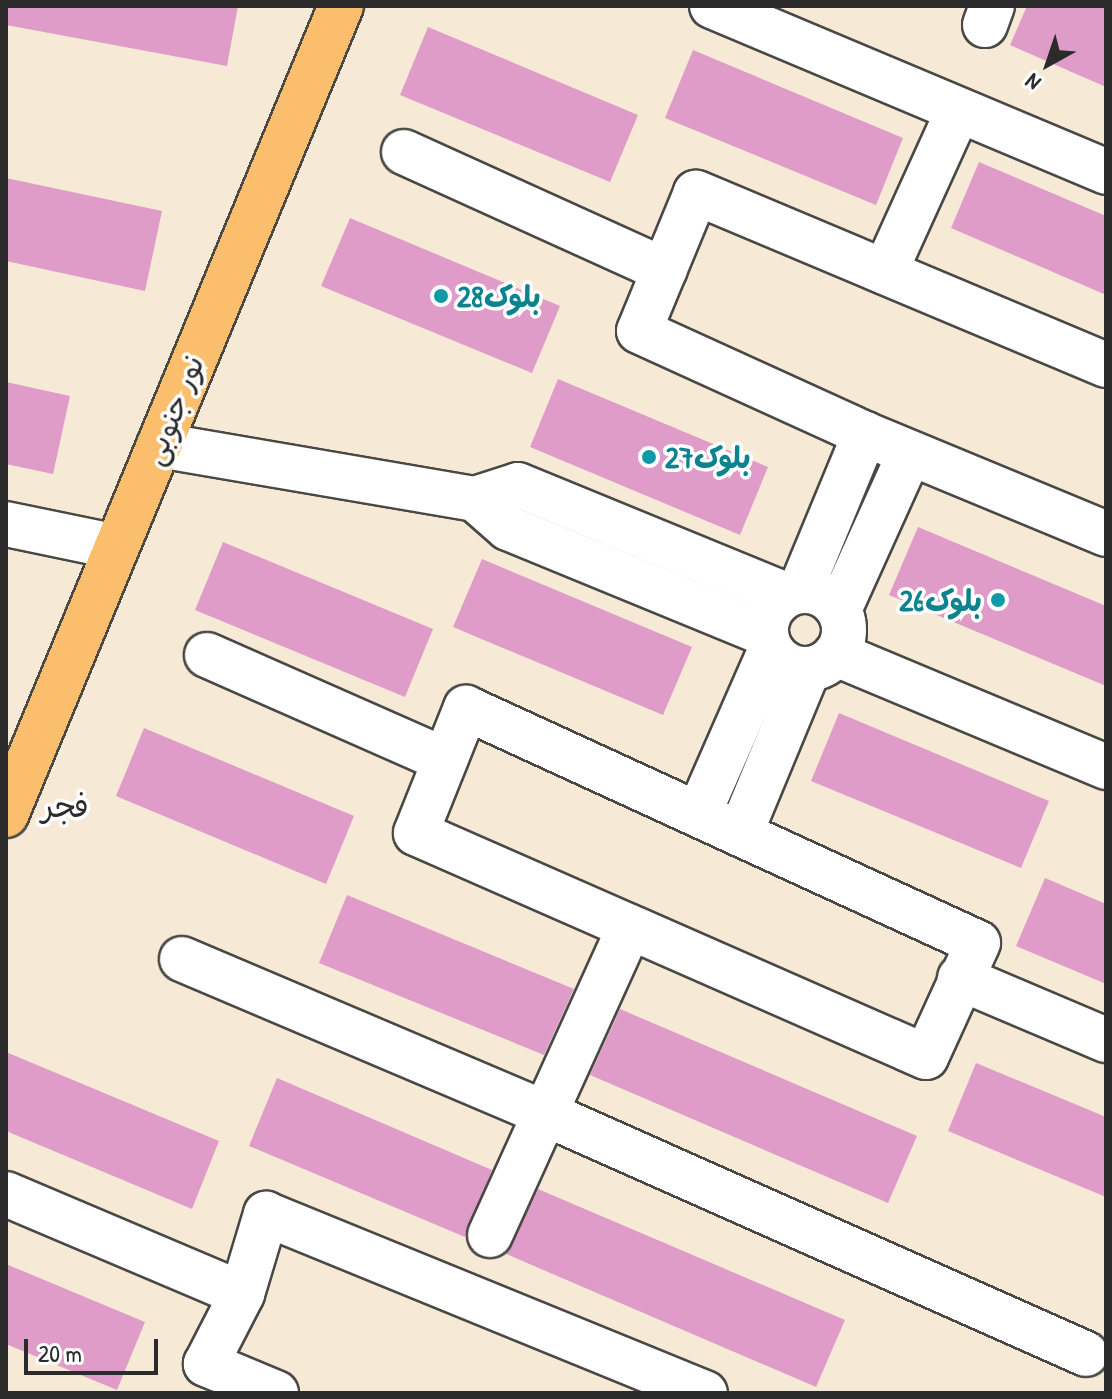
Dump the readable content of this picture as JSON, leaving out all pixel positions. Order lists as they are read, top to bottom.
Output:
{
  "streets": {
    "main road": ["نور جنوبی"]
  },
  "districts": ["فجر"],
  "places": ["بلوک28", "بلوک27", "بلوک26"],
  "scale_bar": "20 m",
  "north": "bottom left"
}
